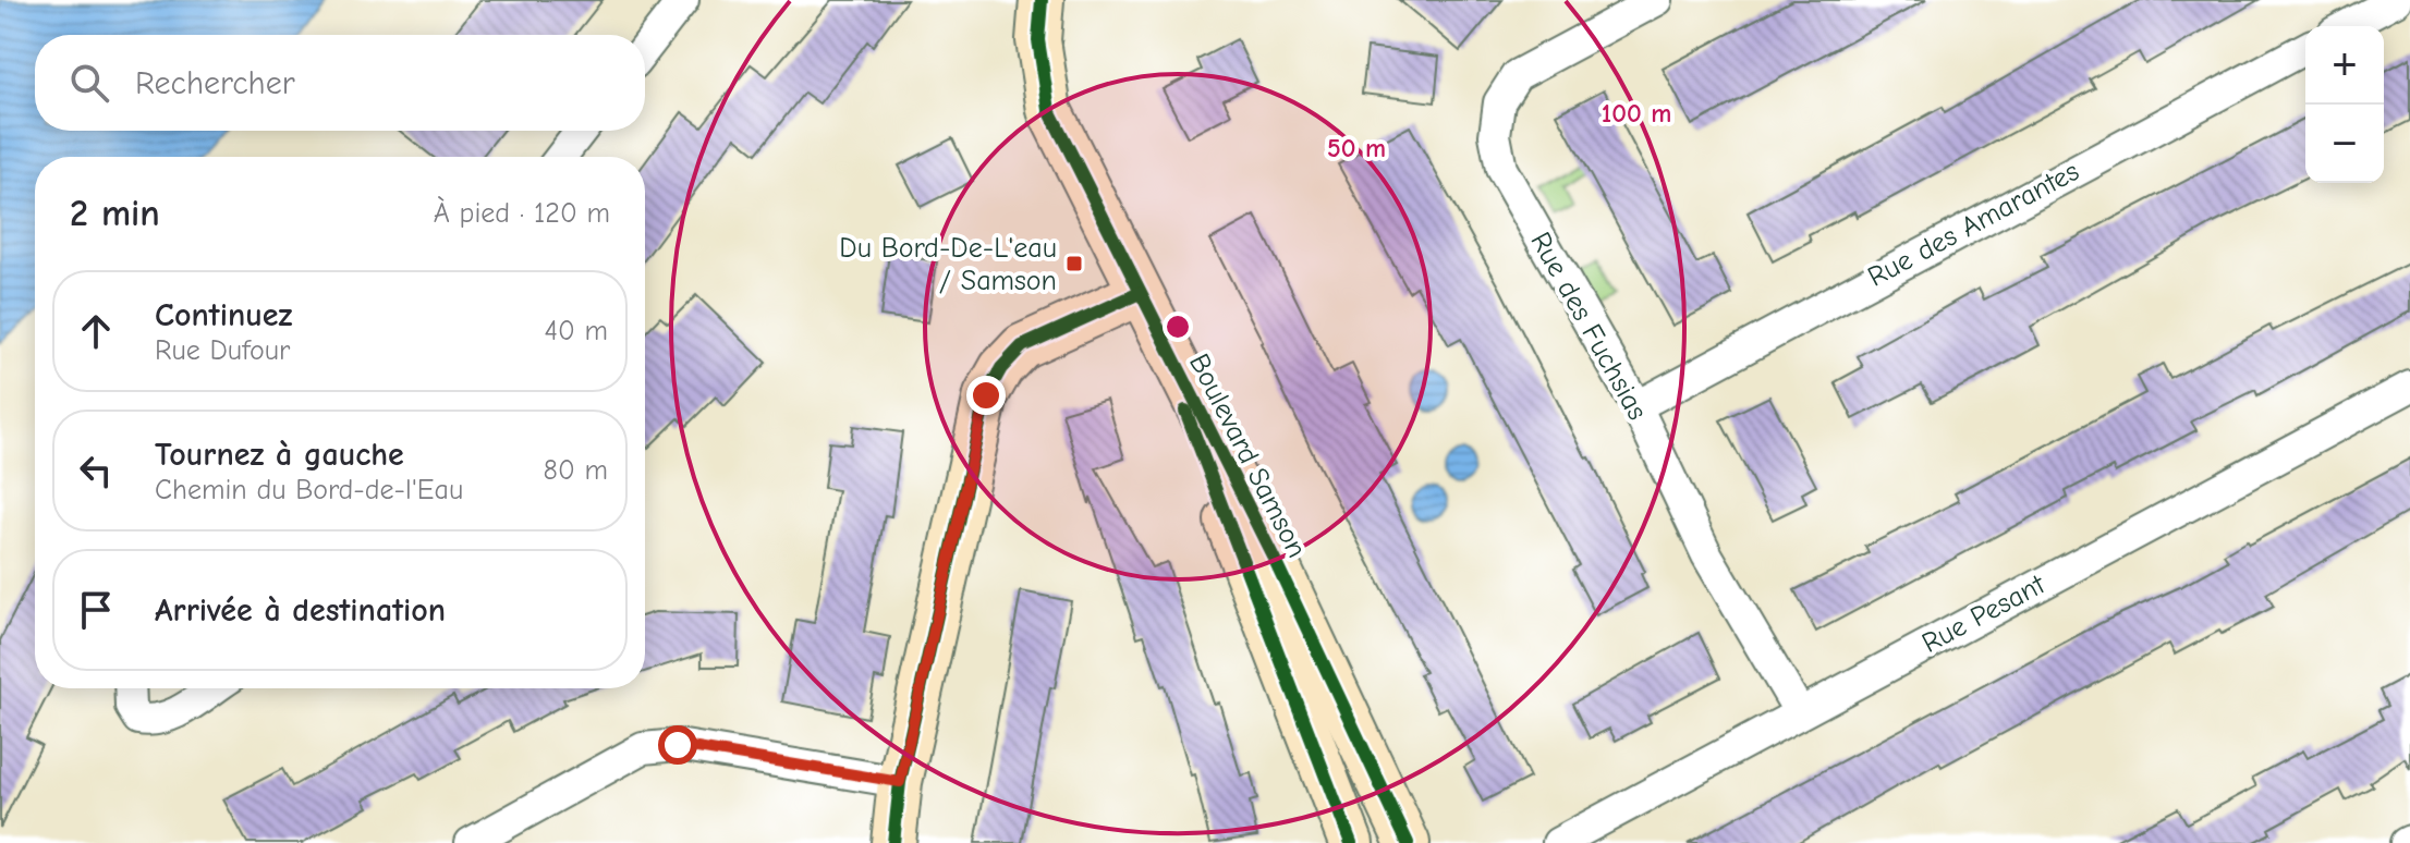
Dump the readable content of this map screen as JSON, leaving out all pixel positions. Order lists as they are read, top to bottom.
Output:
{
  "streets": {
    "street": [
      "Rue des Amarantes",
      "Rue des Fuchsias",
      "Boulevard Samson",
      "Rue Pesant"
    ]
  },
  "crossings": [
    ["Rue des Amarantes", "Rue des Fuchsias"],
    ["Rue des Fuchsias", "Rue Pesant"]
  ],
  "places": {
    "transit": ["Du Bord-De-L'eau / Samson"]
  },
  "page": {
    "map_buttons": ["+", "−"],
    "search": "Rechercher",
    "heading": ["2 min", "À pied · 120 m"],
    "list": [
      ["Continuez", "Rue Dufour", "40 m"],
      ["Tournez à gauche", "Chemin du Bord-de-l'Eau", "80 m"],
      "Arrivée à destination"
    ]
  },
  "rings": ["100 m", "50 m"]
}
